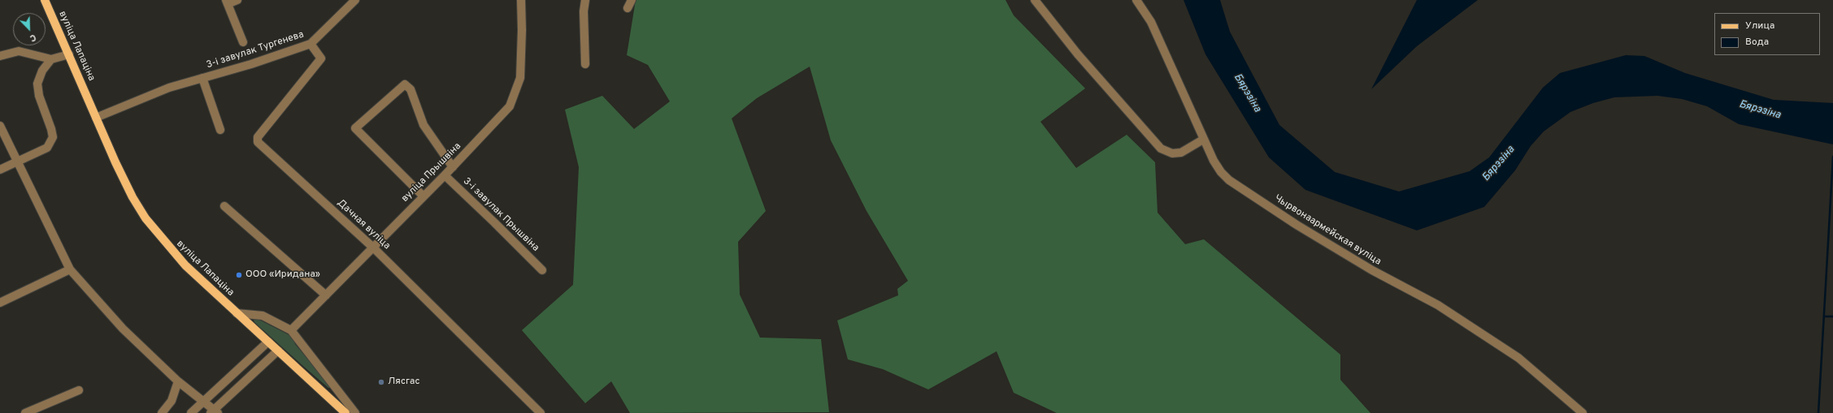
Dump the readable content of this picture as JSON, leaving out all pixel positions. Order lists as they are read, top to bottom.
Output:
{
  "streets": {
    "main road": ["вуліца Лапаціна"],
    "street": [
      "3-і завулак Тургенева",
      "вуліца Прышвіна",
      "3-і завулак Прышвіна",
      "Дачная вуліца",
      "Чырвонаармейская вуліца"
    ]
  },
  "crossings": [
    ["вуліца Лапаціна", "3-і завулак Тургенева"],
    ["3-і завулак Тургенева", "Дачная вуліца"],
    ["вуліца Прышвіна", "3-і завулак Прышвіна"],
    ["вуліца Прышвіна", "Дачная вуліца"]
  ],
  "water": ["Бярэзіна"],
  "places": ["ООО «Иридана»", "Лясгас"],
  "legend": ["Улица", "Вода"],
  "north": "bottom right"
}
